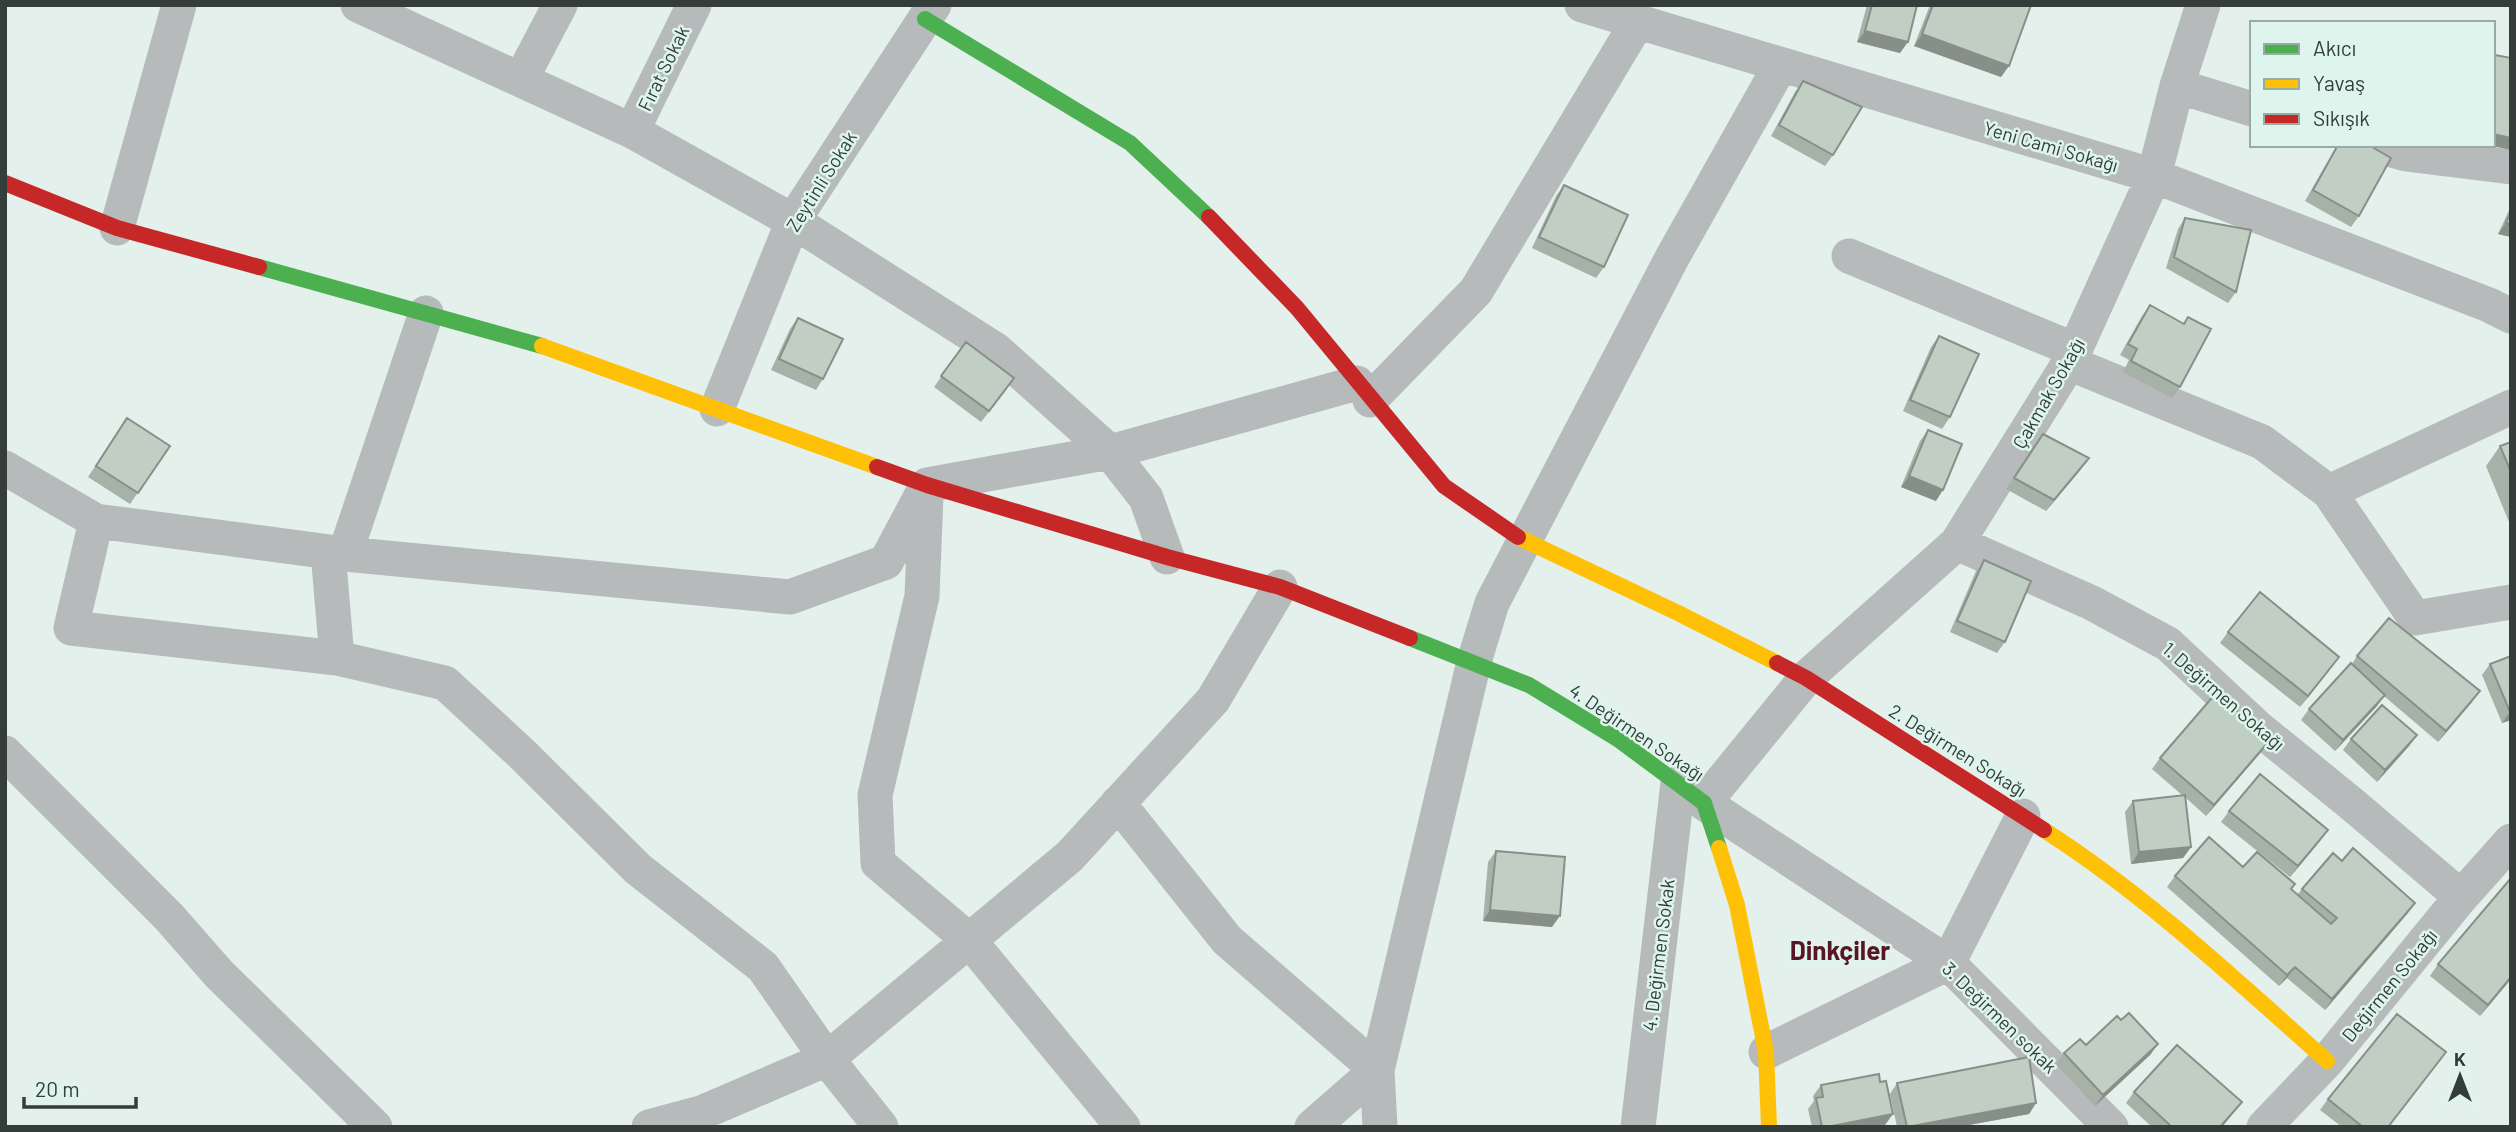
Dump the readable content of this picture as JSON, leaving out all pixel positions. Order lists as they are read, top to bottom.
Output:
{
  "streets": {
    "street": [
      "Fırat Sokak",
      "Yeni Cami Sokağı",
      "Zeytinli Sokak",
      "Çakmak Sokağı",
      "1. Değirmen Sokağı",
      "4. Değirmen Sokağı",
      "2. Değirmen Sokağı",
      "4. Değirmen Sokak",
      "Değirmen Sokağı",
      "3. Değirmen sokak"
    ]
  },
  "crossings": [
    ["Yeni Cami Sokağı", "Çakmak Sokağı"],
    ["Zeytinli Sokak", "4. Değirmen Sokağı"],
    ["Zeytinli Sokak", "2. Değirmen Sokağı"],
    ["Çakmak Sokağı", "1. Değirmen Sokağı"],
    ["Çakmak Sokağı", "4. Değirmen Sokağı"],
    ["Çakmak Sokağı", "2. Değirmen Sokağı"],
    ["Çakmak Sokağı", "4. Değirmen Sokak"],
    ["Çakmak Sokağı", "3. Değirmen sokak"],
    ["1. Değirmen Sokağı", "Değirmen Sokağı"],
    ["4. Değirmen Sokağı", "4. Değirmen Sokak"],
    ["4. Değirmen Sokağı", "3. Değirmen sokak"],
    ["2. Değirmen Sokağı", "Değirmen Sokağı"],
    ["4. Değirmen Sokak", "3. Değirmen sokak"]
  ],
  "districts": ["Dinkçiler"],
  "legend": ["Akıcı", "Yavaş", "Sıkışık"],
  "scale_bar": "20 m",
  "north": "top"
}
